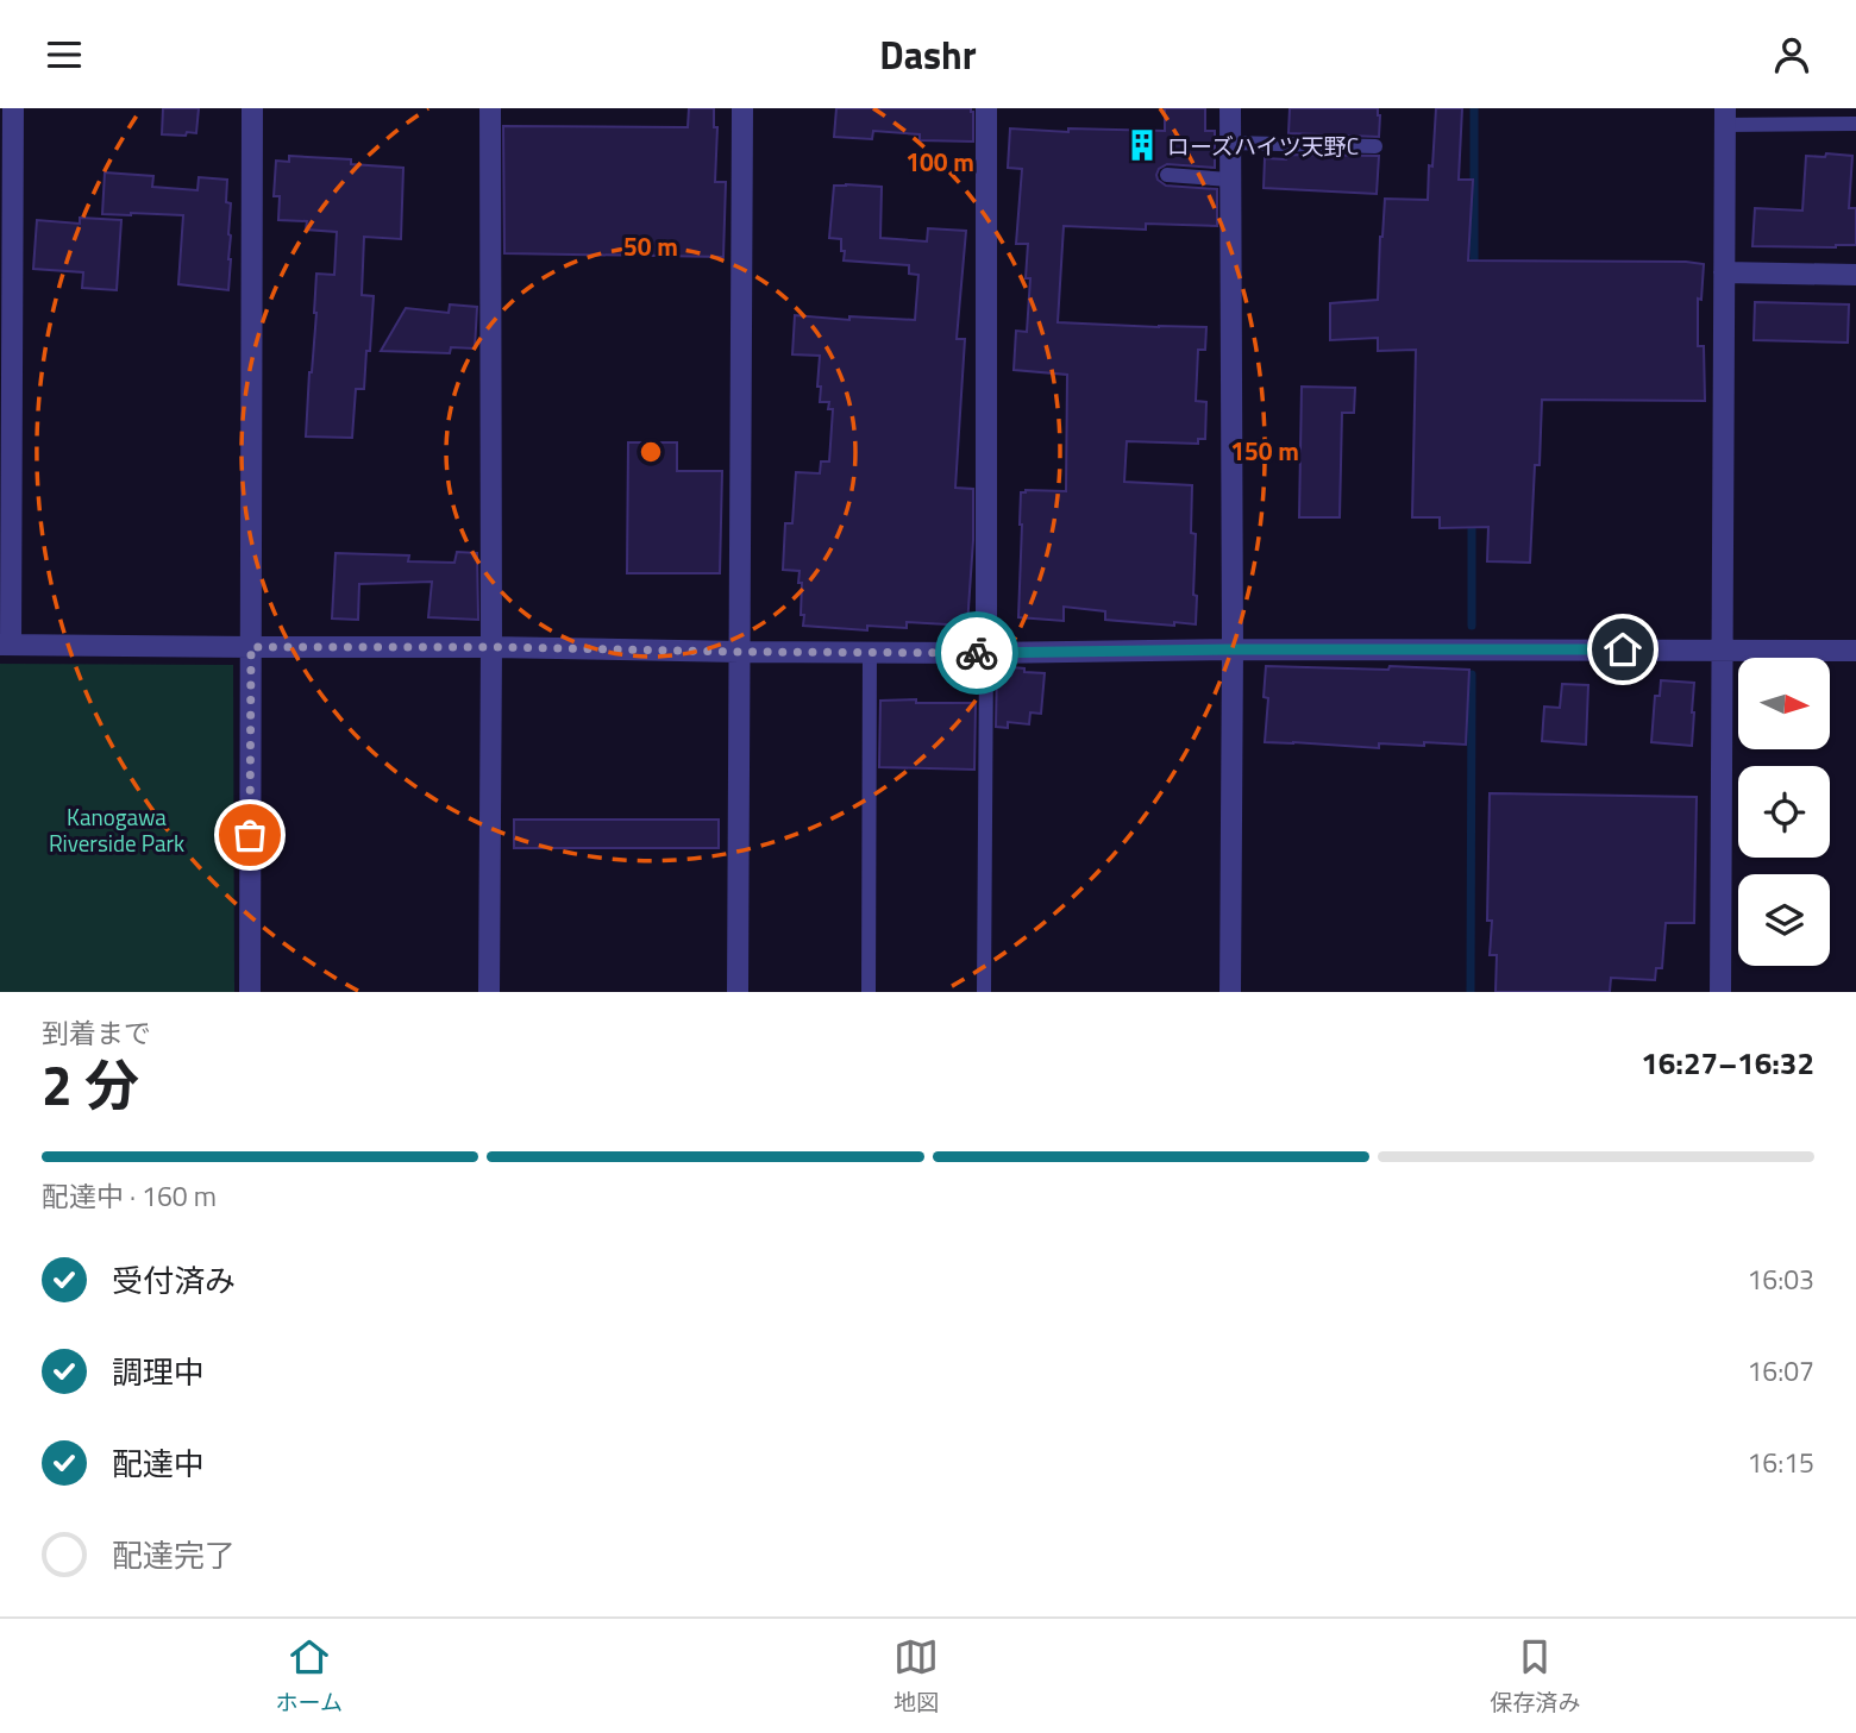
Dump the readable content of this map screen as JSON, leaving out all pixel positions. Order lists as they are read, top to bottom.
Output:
{
  "parks": ["Kanogawa Riverside Park"],
  "places": {
    "building": ["ローズハイツ天野C"]
  },
  "north": "right",
  "page": {
    "header": "Dashr",
    "heading": ["2 分", "到着まで", "16:27–16:32"],
    "bar": "配達中 · 160 m",
    "list": [
      ["受付済み", "16:03"],
      ["調理中", "16:07"],
      ["配達中", "16:15"],
      "配達完了"
    ],
    "tabs": ["ホーム", "地図", "保存済み"]
  },
  "rings": ["100 m", "50 m", "150 m"]
}
